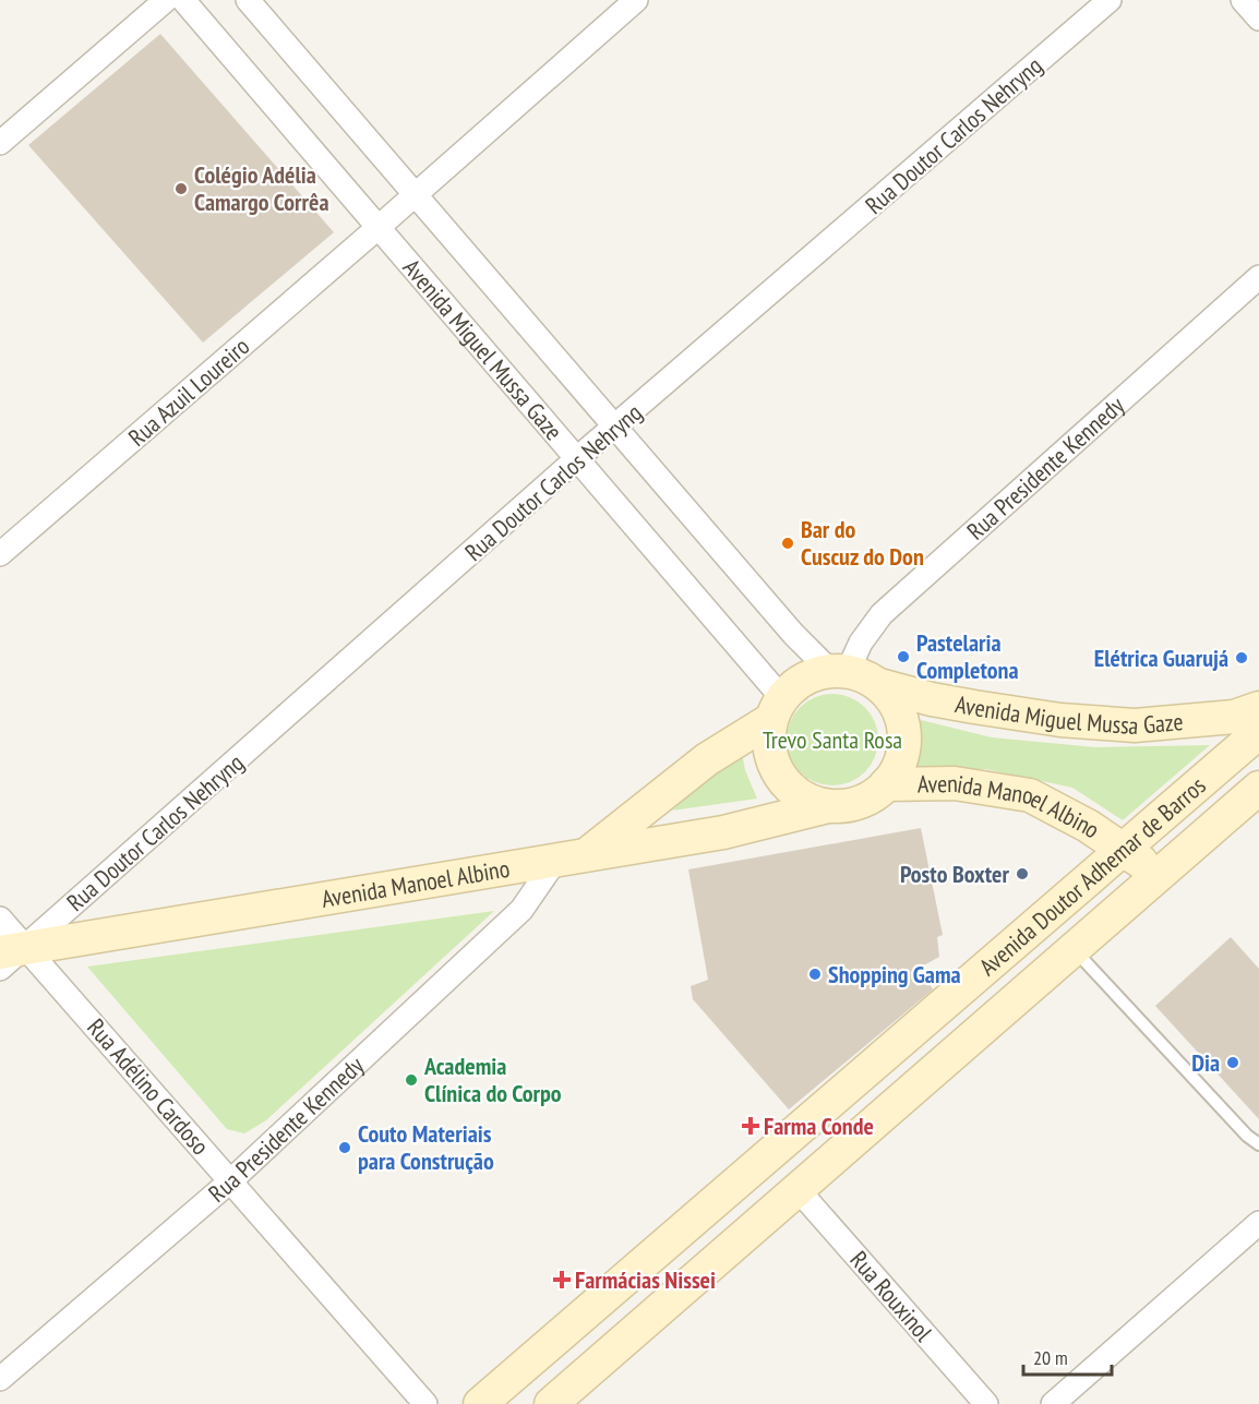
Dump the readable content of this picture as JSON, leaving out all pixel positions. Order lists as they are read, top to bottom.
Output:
{
  "streets": {
    "street": [
      "Rua Doutor Carlos Nehryng",
      "Avenida Miguel Mussa Gaze",
      "Rua Azuil Loureiro",
      "Rua Presidente Kennedy",
      "Avenida Manoel Albino",
      "Avenida Doutor Adhemar de Barros",
      "Rua Adélino Cardoso",
      "Rua Rouxinol"
    ]
  },
  "crossings": [
    ["Rua Doutor Carlos Nehryng", "Avenida Miguel Mussa Gaze"],
    ["Rua Doutor Carlos Nehryng", "Avenida Manoel Albino"],
    ["Rua Doutor Carlos Nehryng", "Rua Adélino Cardoso"],
    ["Avenida Miguel Mussa Gaze", "Rua Azuil Loureiro"],
    ["Avenida Miguel Mussa Gaze", "Rua Presidente Kennedy"],
    ["Avenida Miguel Mussa Gaze", "Avenida Manoel Albino"],
    ["Rua Presidente Kennedy", "Avenida Manoel Albino"],
    ["Rua Presidente Kennedy", "Rua Adélino Cardoso"],
    ["Avenida Manoel Albino", "Avenida Doutor Adhemar de Barros"],
    ["Avenida Manoel Albino", "Rua Adélino Cardoso"],
    ["Avenida Doutor Adhemar de Barros", "Rua Rouxinol"]
  ],
  "parks": ["Trevo Santa Rosa"],
  "places": {
    "other": [
      "Colégio Adélia Camargo Corrêa",
      "Bar do Cuscuz do Don",
      "Pastelaria Completona",
      "Elétrica Guarujá",
      "Posto Boxter",
      "Shopping Gama",
      "Dia",
      "Academia Clínica do Corpo",
      "Couto Materiais para Construção"
    ],
    "health": ["Farma Conde", "Farmácias Nissei"]
  },
  "scale_bar": "20 m"
}
